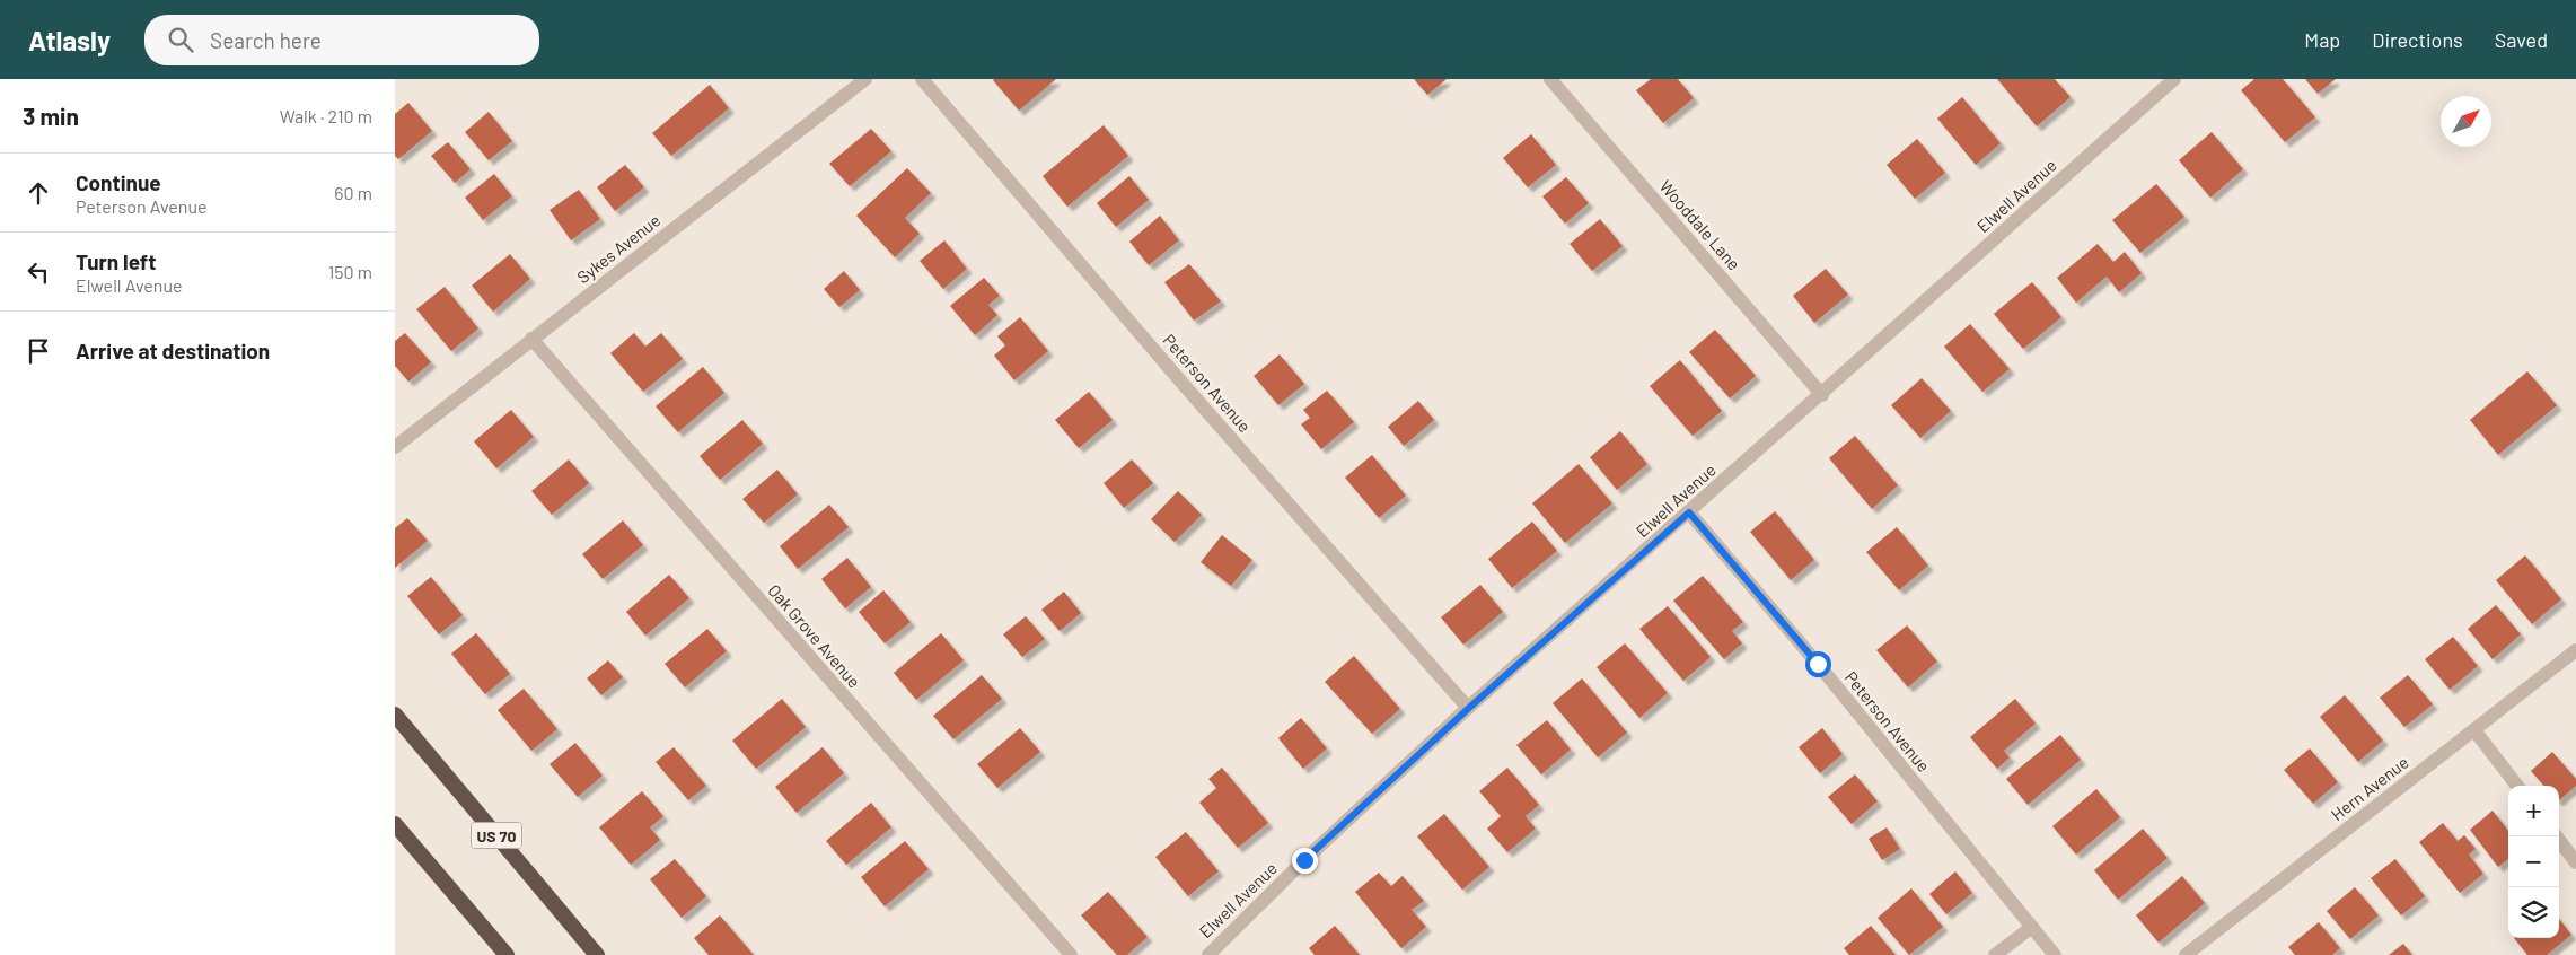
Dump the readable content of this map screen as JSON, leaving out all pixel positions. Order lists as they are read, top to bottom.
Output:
{
  "streets": {
    "highway": ["US 70"],
    "street": [
      "Elwell Avenue",
      "Wooddale Lane",
      "Sykes Avenue",
      "Peterson Avenue",
      "Oak Grove Avenue",
      "Hern Avenue"
    ]
  },
  "crossings": [
    ["Elwell Avenue", "Wooddale Lane"],
    ["Elwell Avenue", "Peterson Avenue"],
    ["Sykes Avenue", "Oak Grove Avenue"]
  ],
  "north": "top right",
  "page": {
    "header": "Atlasly",
    "search": "Search here",
    "nav": ["Map", "Directions", "Saved"],
    "heading": ["3 min", "Walk · 210 m"],
    "list": [
      ["Continue", "Peterson Avenue", "60 m"],
      ["Turn left", "Elwell Avenue", "150 m"],
      "Arrive at destination"
    ],
    "map_buttons": ["+", "−"]
  }
}
